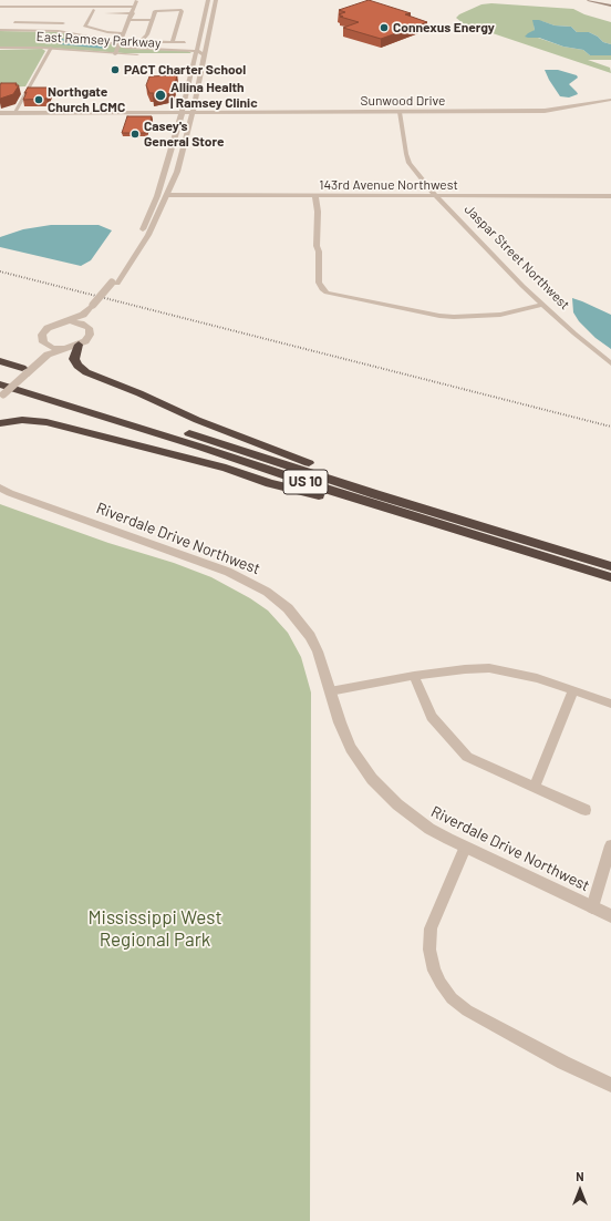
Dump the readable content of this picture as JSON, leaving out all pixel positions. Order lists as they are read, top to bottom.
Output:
{
  "streets": {
    "highway": ["US 10"],
    "street": [
      "East Ramsey Parkway",
      "Sunwood Drive",
      "143rd Avenue Northwest",
      "Jaspar Street Northwest",
      "Riverdale Drive Northwest"
    ]
  },
  "crossings": [
    ["Sunwood Drive", "Jaspar Street Northwest"],
    ["143rd Avenue Northwest", "Jaspar Street Northwest"]
  ],
  "parks": ["Mississippi West Regional Park"],
  "places": [
    "Connexus Energy",
    "PACT Charter School",
    "Allina Health | Ramsey Clinic",
    "Northgate Church LCMC",
    "Casey's General Store"
  ],
  "north": "top"
}
